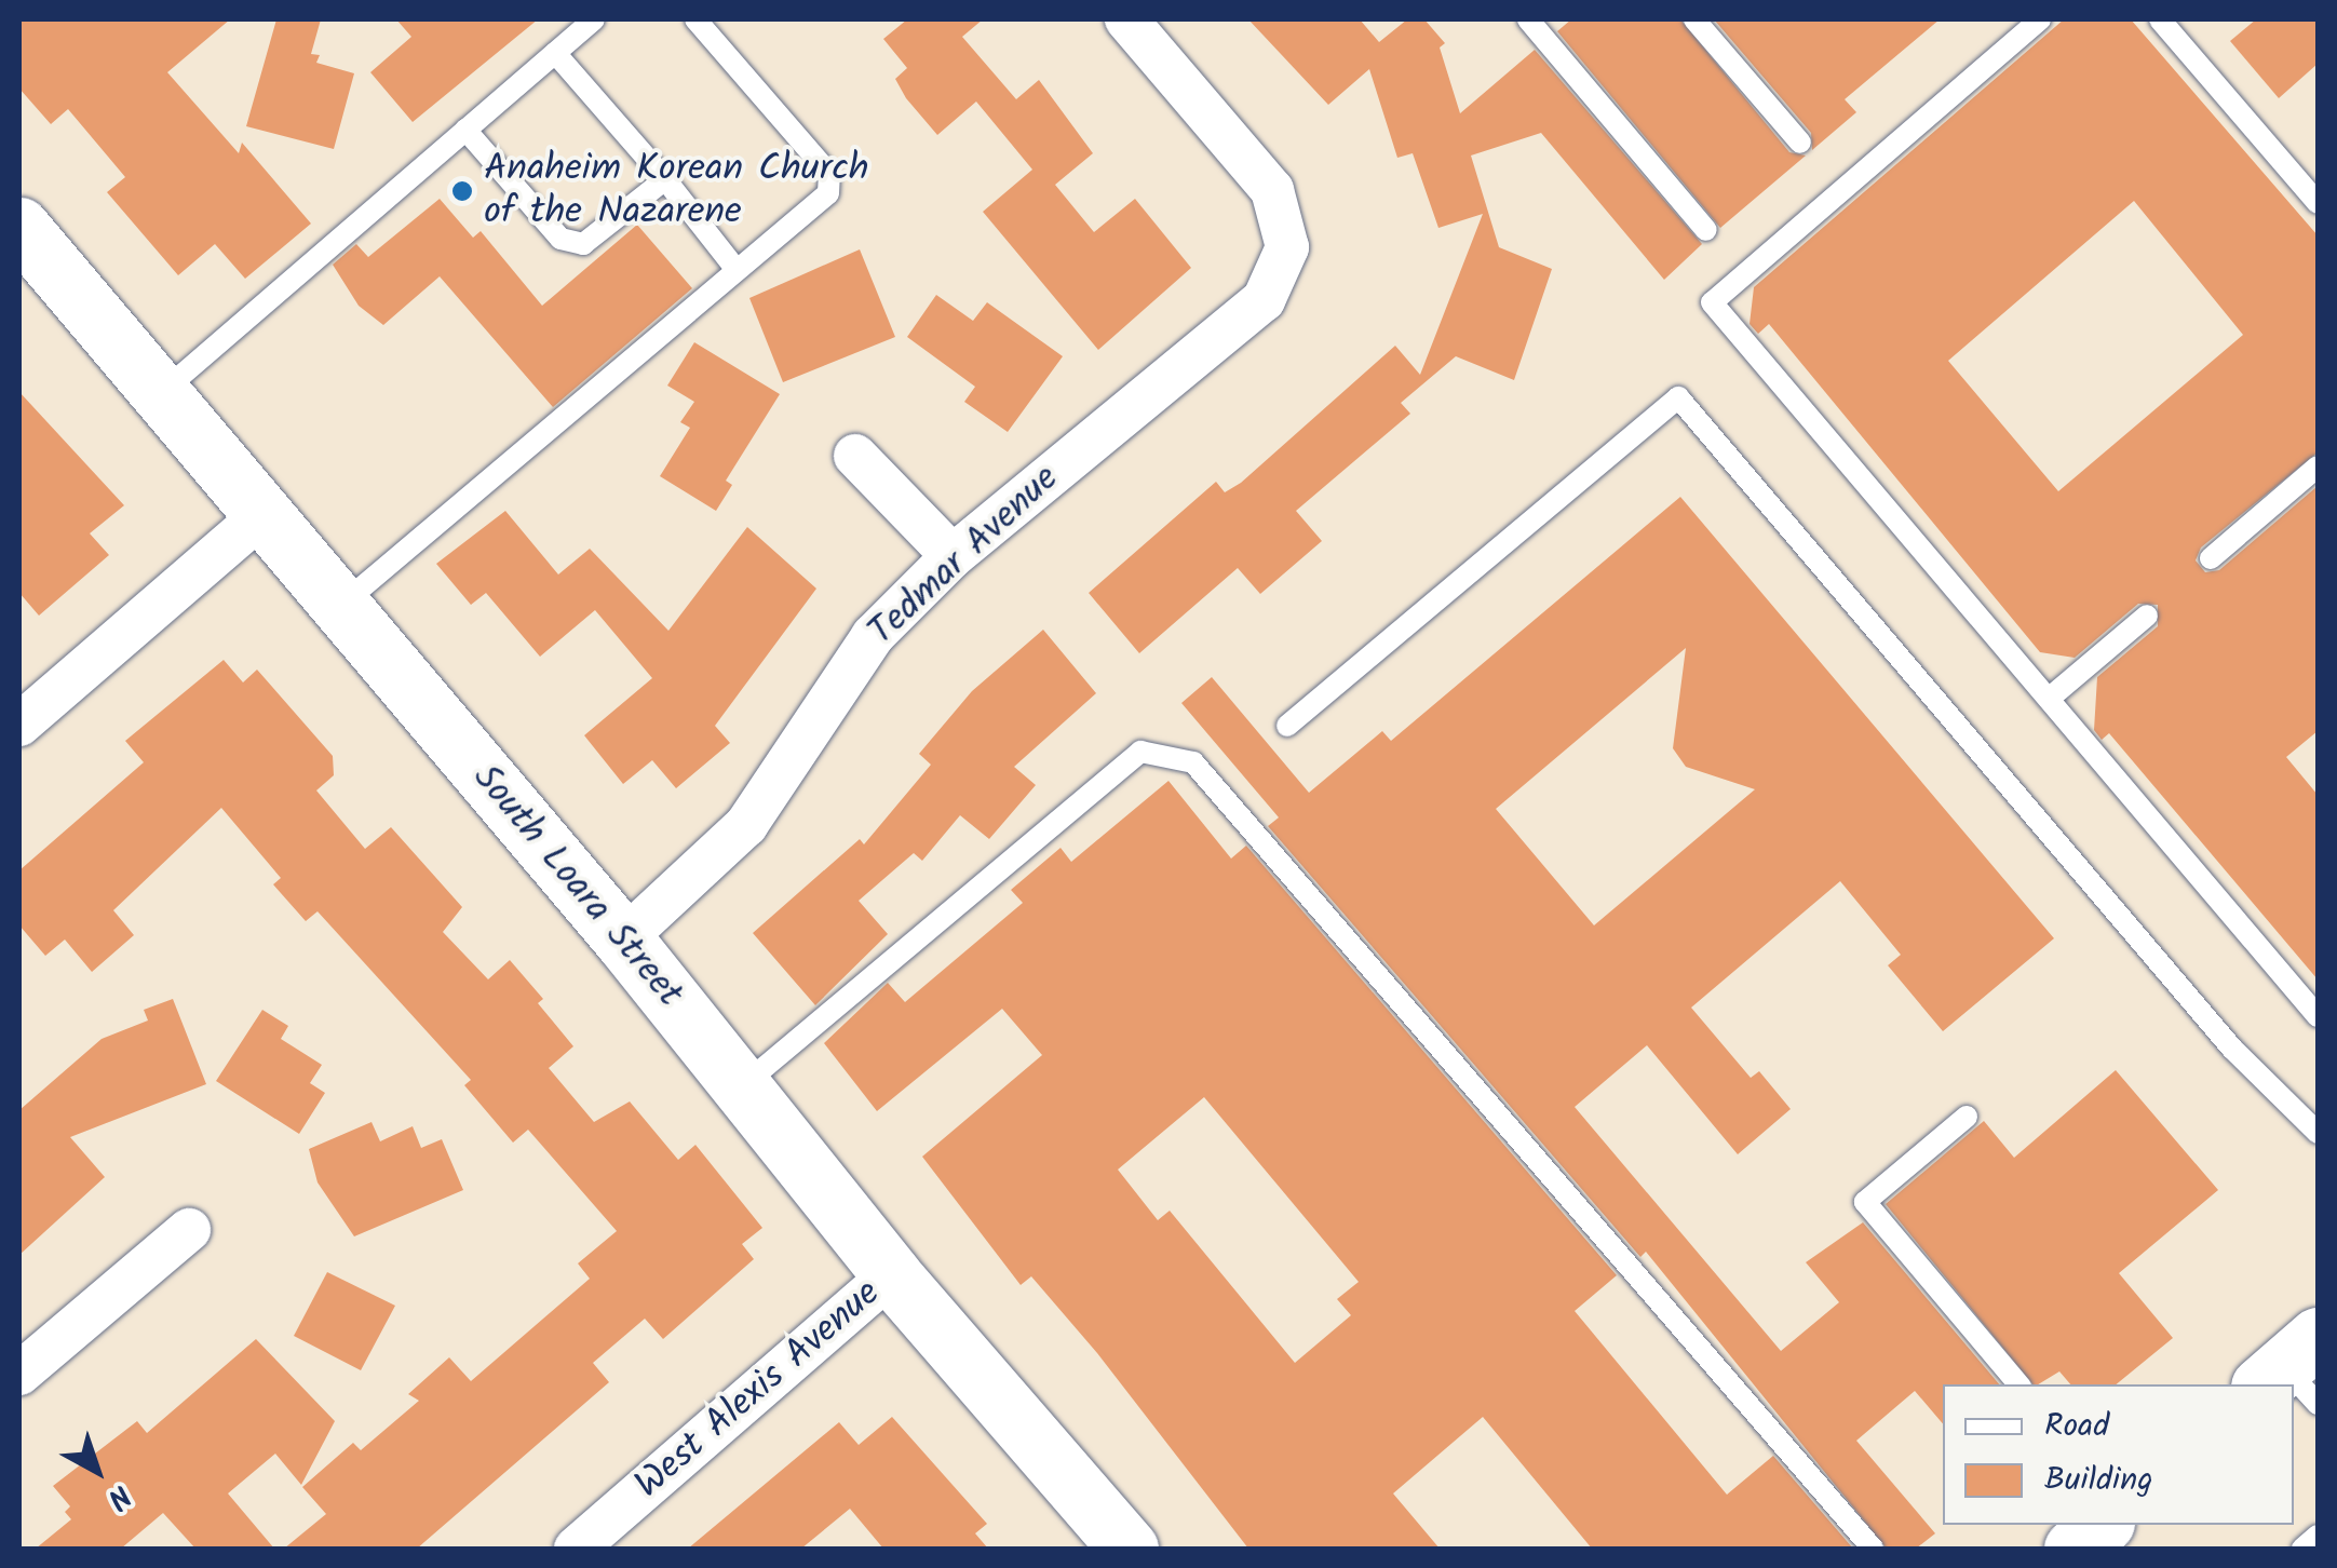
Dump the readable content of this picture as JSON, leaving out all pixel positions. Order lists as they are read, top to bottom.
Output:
{
  "streets": {
    "street": ["Tedmar Avenue", "South Loara Street", "West Alexis Avenue"]
  },
  "crossings": [
    ["Tedmar Avenue", "South Loara Street"],
    ["South Loara Street", "West Alexis Avenue"]
  ],
  "places": ["Anaheim Korean Church of the Nazarene"],
  "legend": ["Road", "Building"],
  "north": "bottom right"
}
